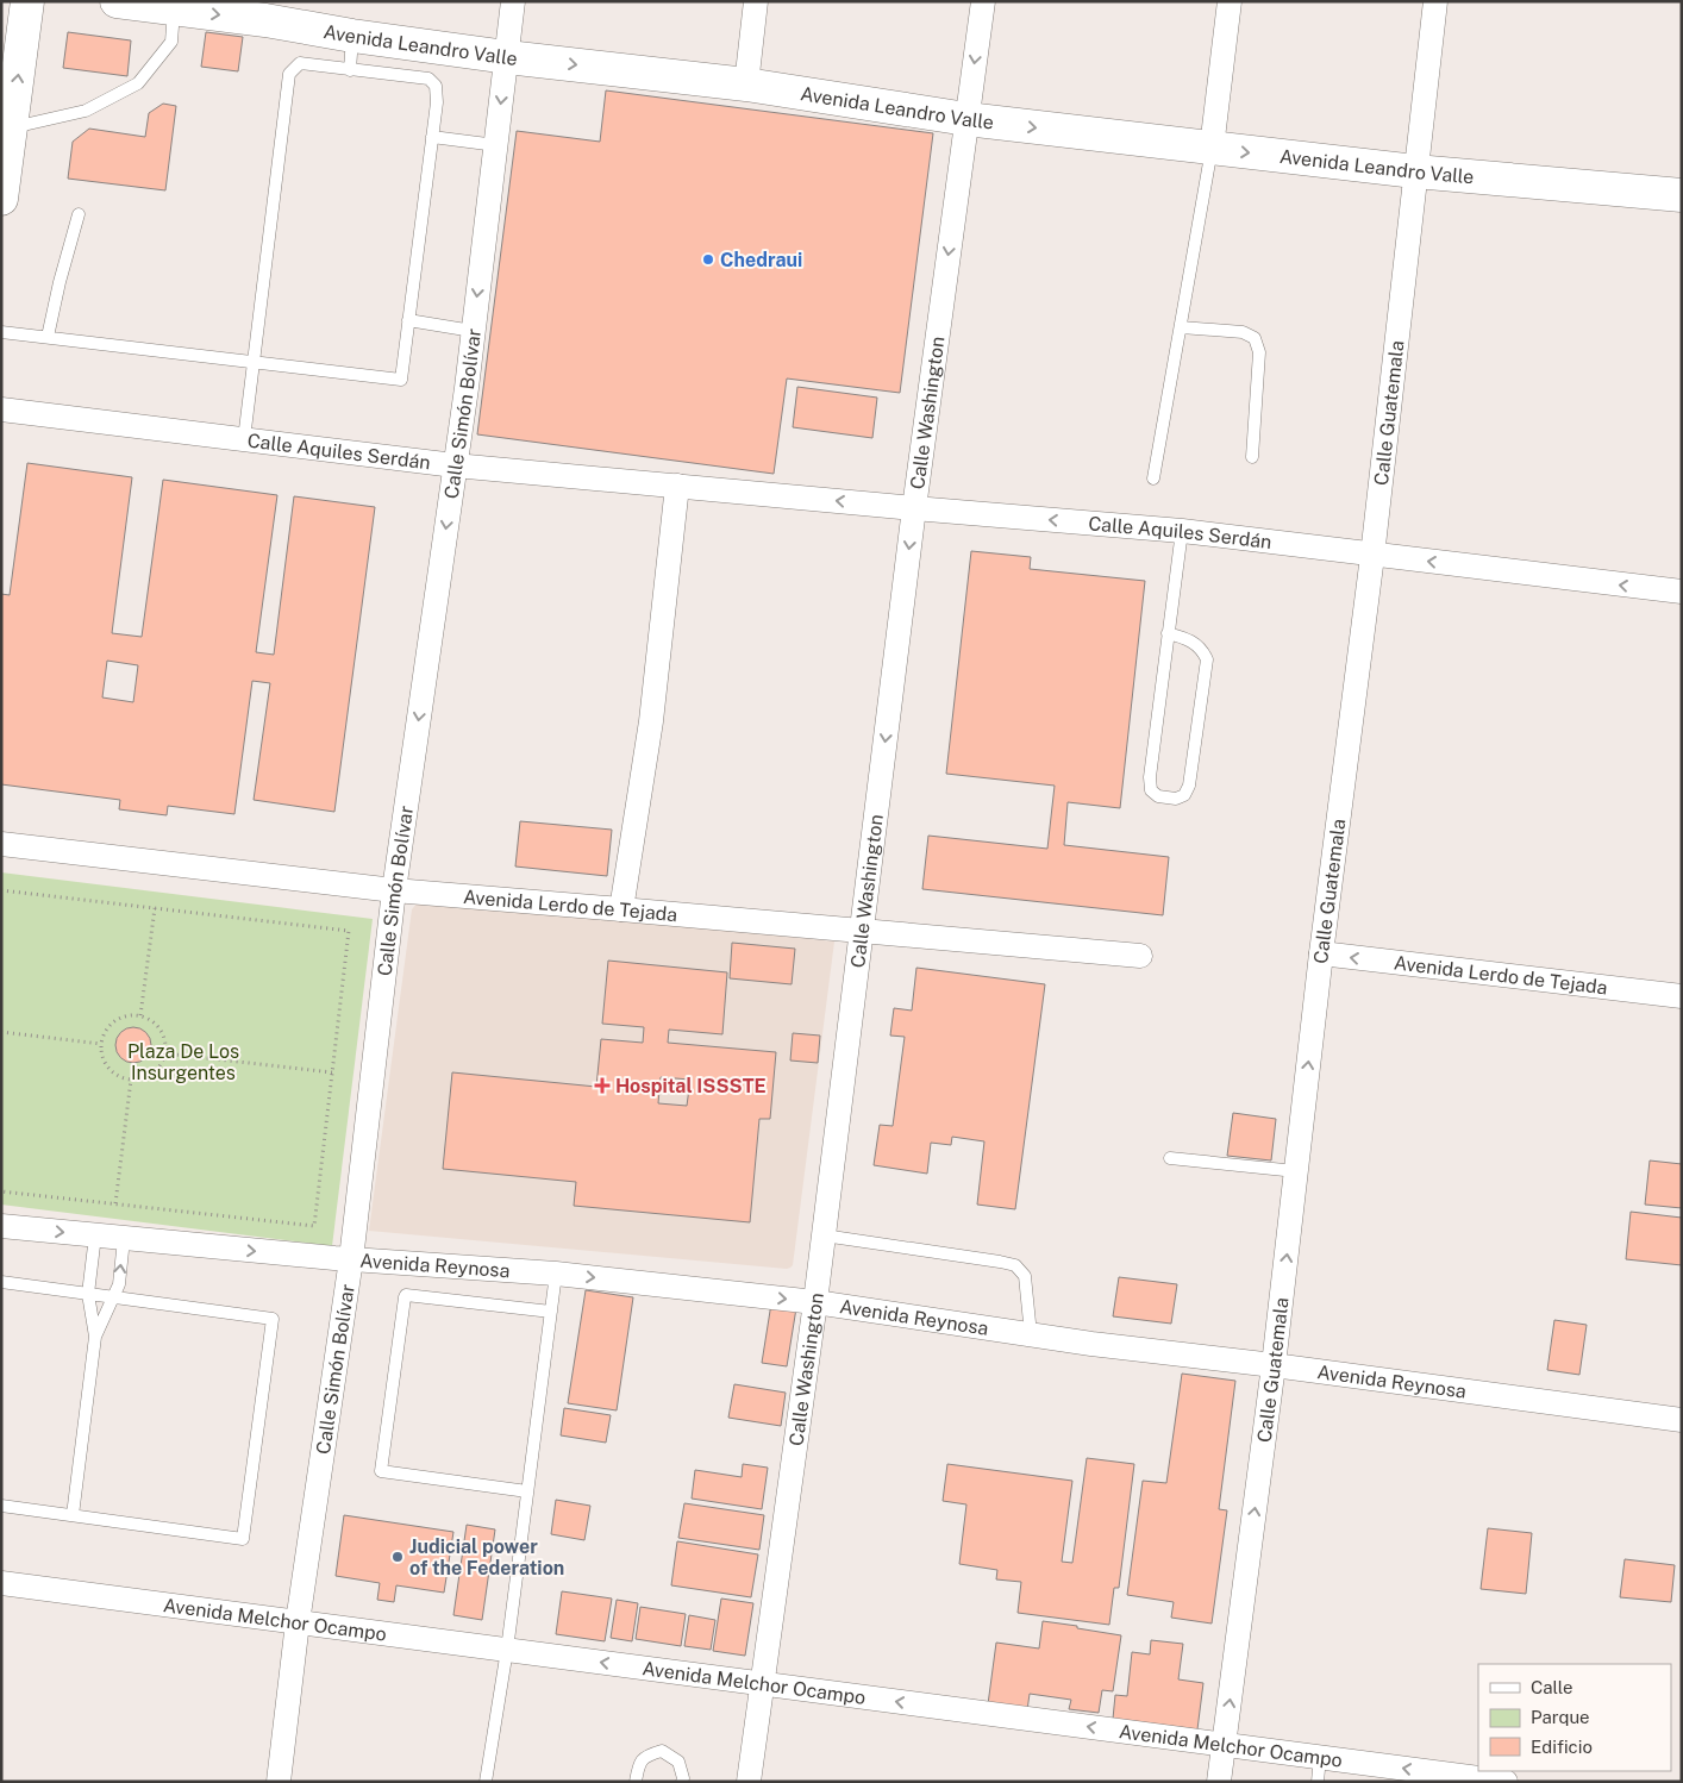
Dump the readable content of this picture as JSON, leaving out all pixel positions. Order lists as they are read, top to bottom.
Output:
{
  "streets": {
    "street": [
      "Avenida Leandro Valle",
      "Calle Washington",
      "Calle Guatemala",
      "Calle Simón Bolívar",
      "Calle Aquiles Serdán",
      "Avenida Lerdo de Tejada",
      "Avenida Reynosa",
      "Avenida Melchor Ocampo"
    ]
  },
  "crossings": [
    ["Avenida Leandro Valle", "Calle Washington"],
    ["Avenida Leandro Valle", "Calle Guatemala"],
    ["Avenida Leandro Valle", "Calle Simón Bolívar"],
    ["Calle Washington", "Calle Aquiles Serdán"],
    ["Calle Washington", "Avenida Lerdo de Tejada"],
    ["Calle Washington", "Avenida Reynosa"],
    ["Calle Washington", "Avenida Melchor Ocampo"],
    ["Calle Guatemala", "Calle Aquiles Serdán"],
    ["Calle Guatemala", "Avenida Lerdo de Tejada"],
    ["Calle Guatemala", "Avenida Reynosa"],
    ["Calle Guatemala", "Avenida Melchor Ocampo"],
    ["Calle Simón Bolívar", "Calle Aquiles Serdán"],
    ["Calle Simón Bolívar", "Avenida Lerdo de Tejada"],
    ["Calle Simón Bolívar", "Avenida Reynosa"],
    ["Calle Simón Bolívar", "Avenida Melchor Ocampo"]
  ],
  "one_way": [
    "Avenida Leandro Valle",
    "Calle Washington",
    "Calle Guatemala",
    "Calle Simón Bolívar",
    "Calle Aquiles Serdán",
    "Avenida Melchor Ocampo"
  ],
  "parks": ["Plaza De Los Insurgentes"],
  "places": {
    "other": ["Chedraui", "Judicial power of the Federation"],
    "health": ["Hospital ISSSTE"]
  },
  "legend": ["Calle", "Parque", "Edificio"]
}
